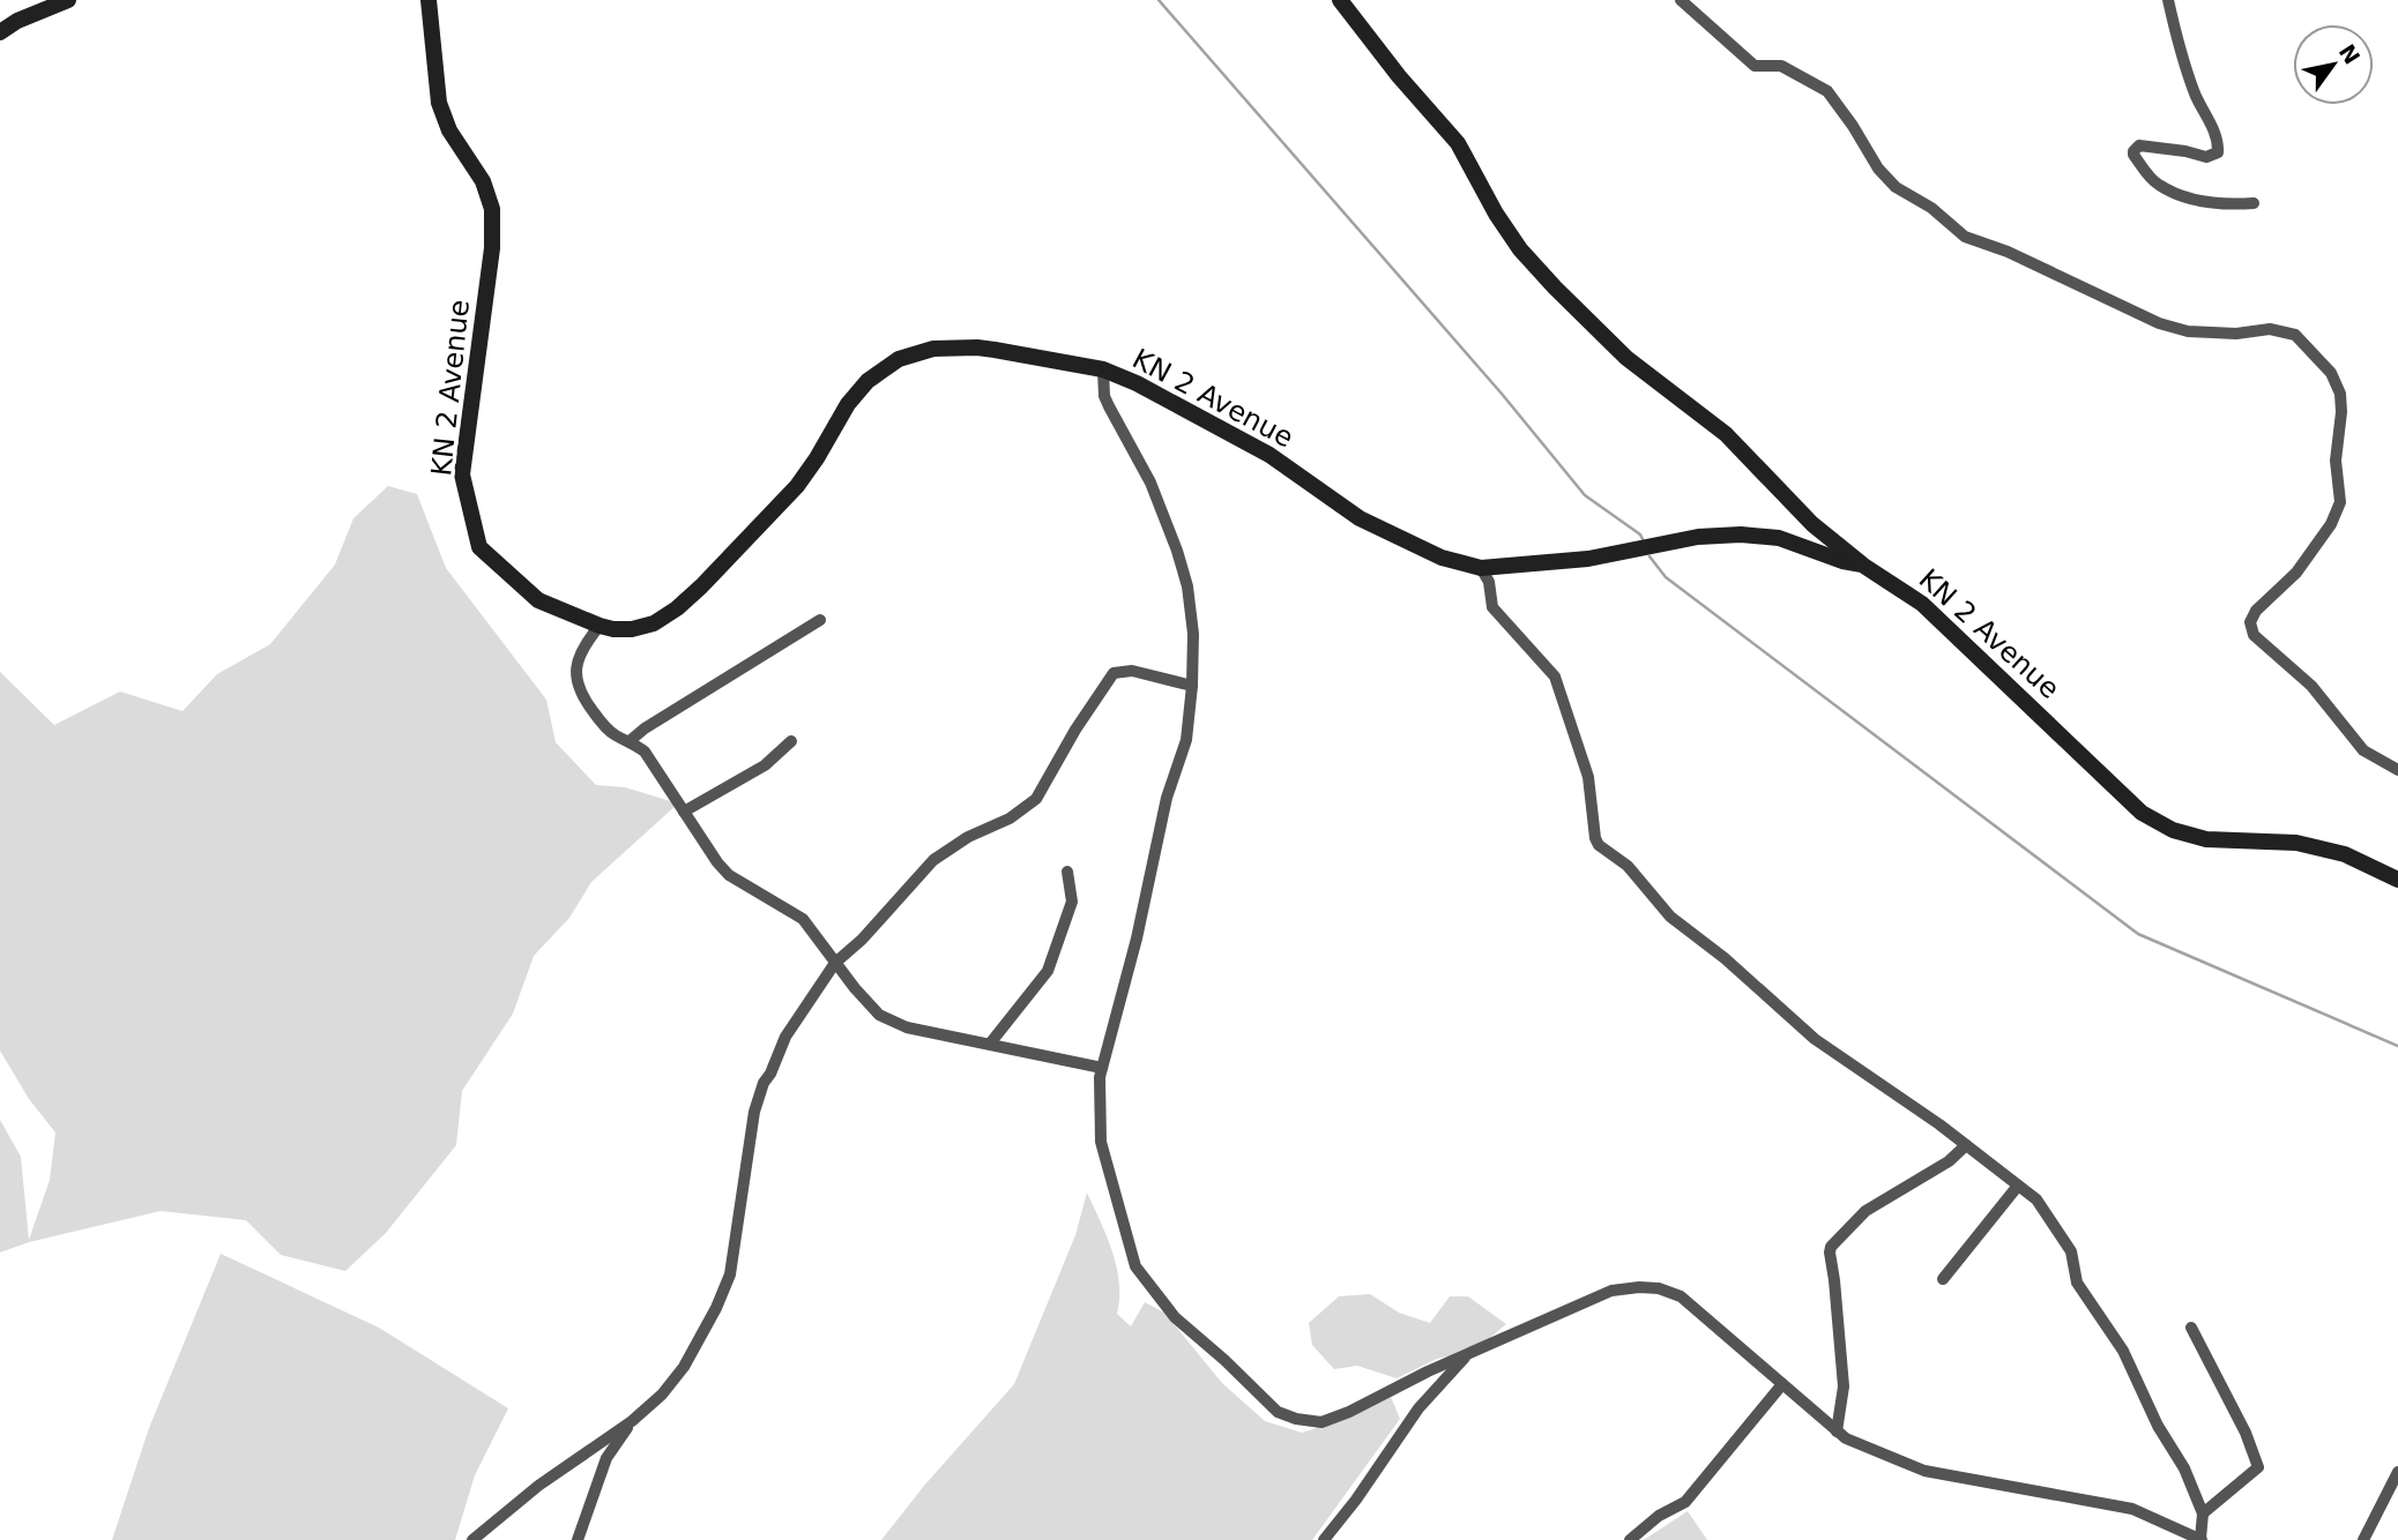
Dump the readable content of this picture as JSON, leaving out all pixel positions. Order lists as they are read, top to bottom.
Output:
{
  "streets": {
    "main road": ["KN 2 Avenue"]
  },
  "north": "top right"
}
